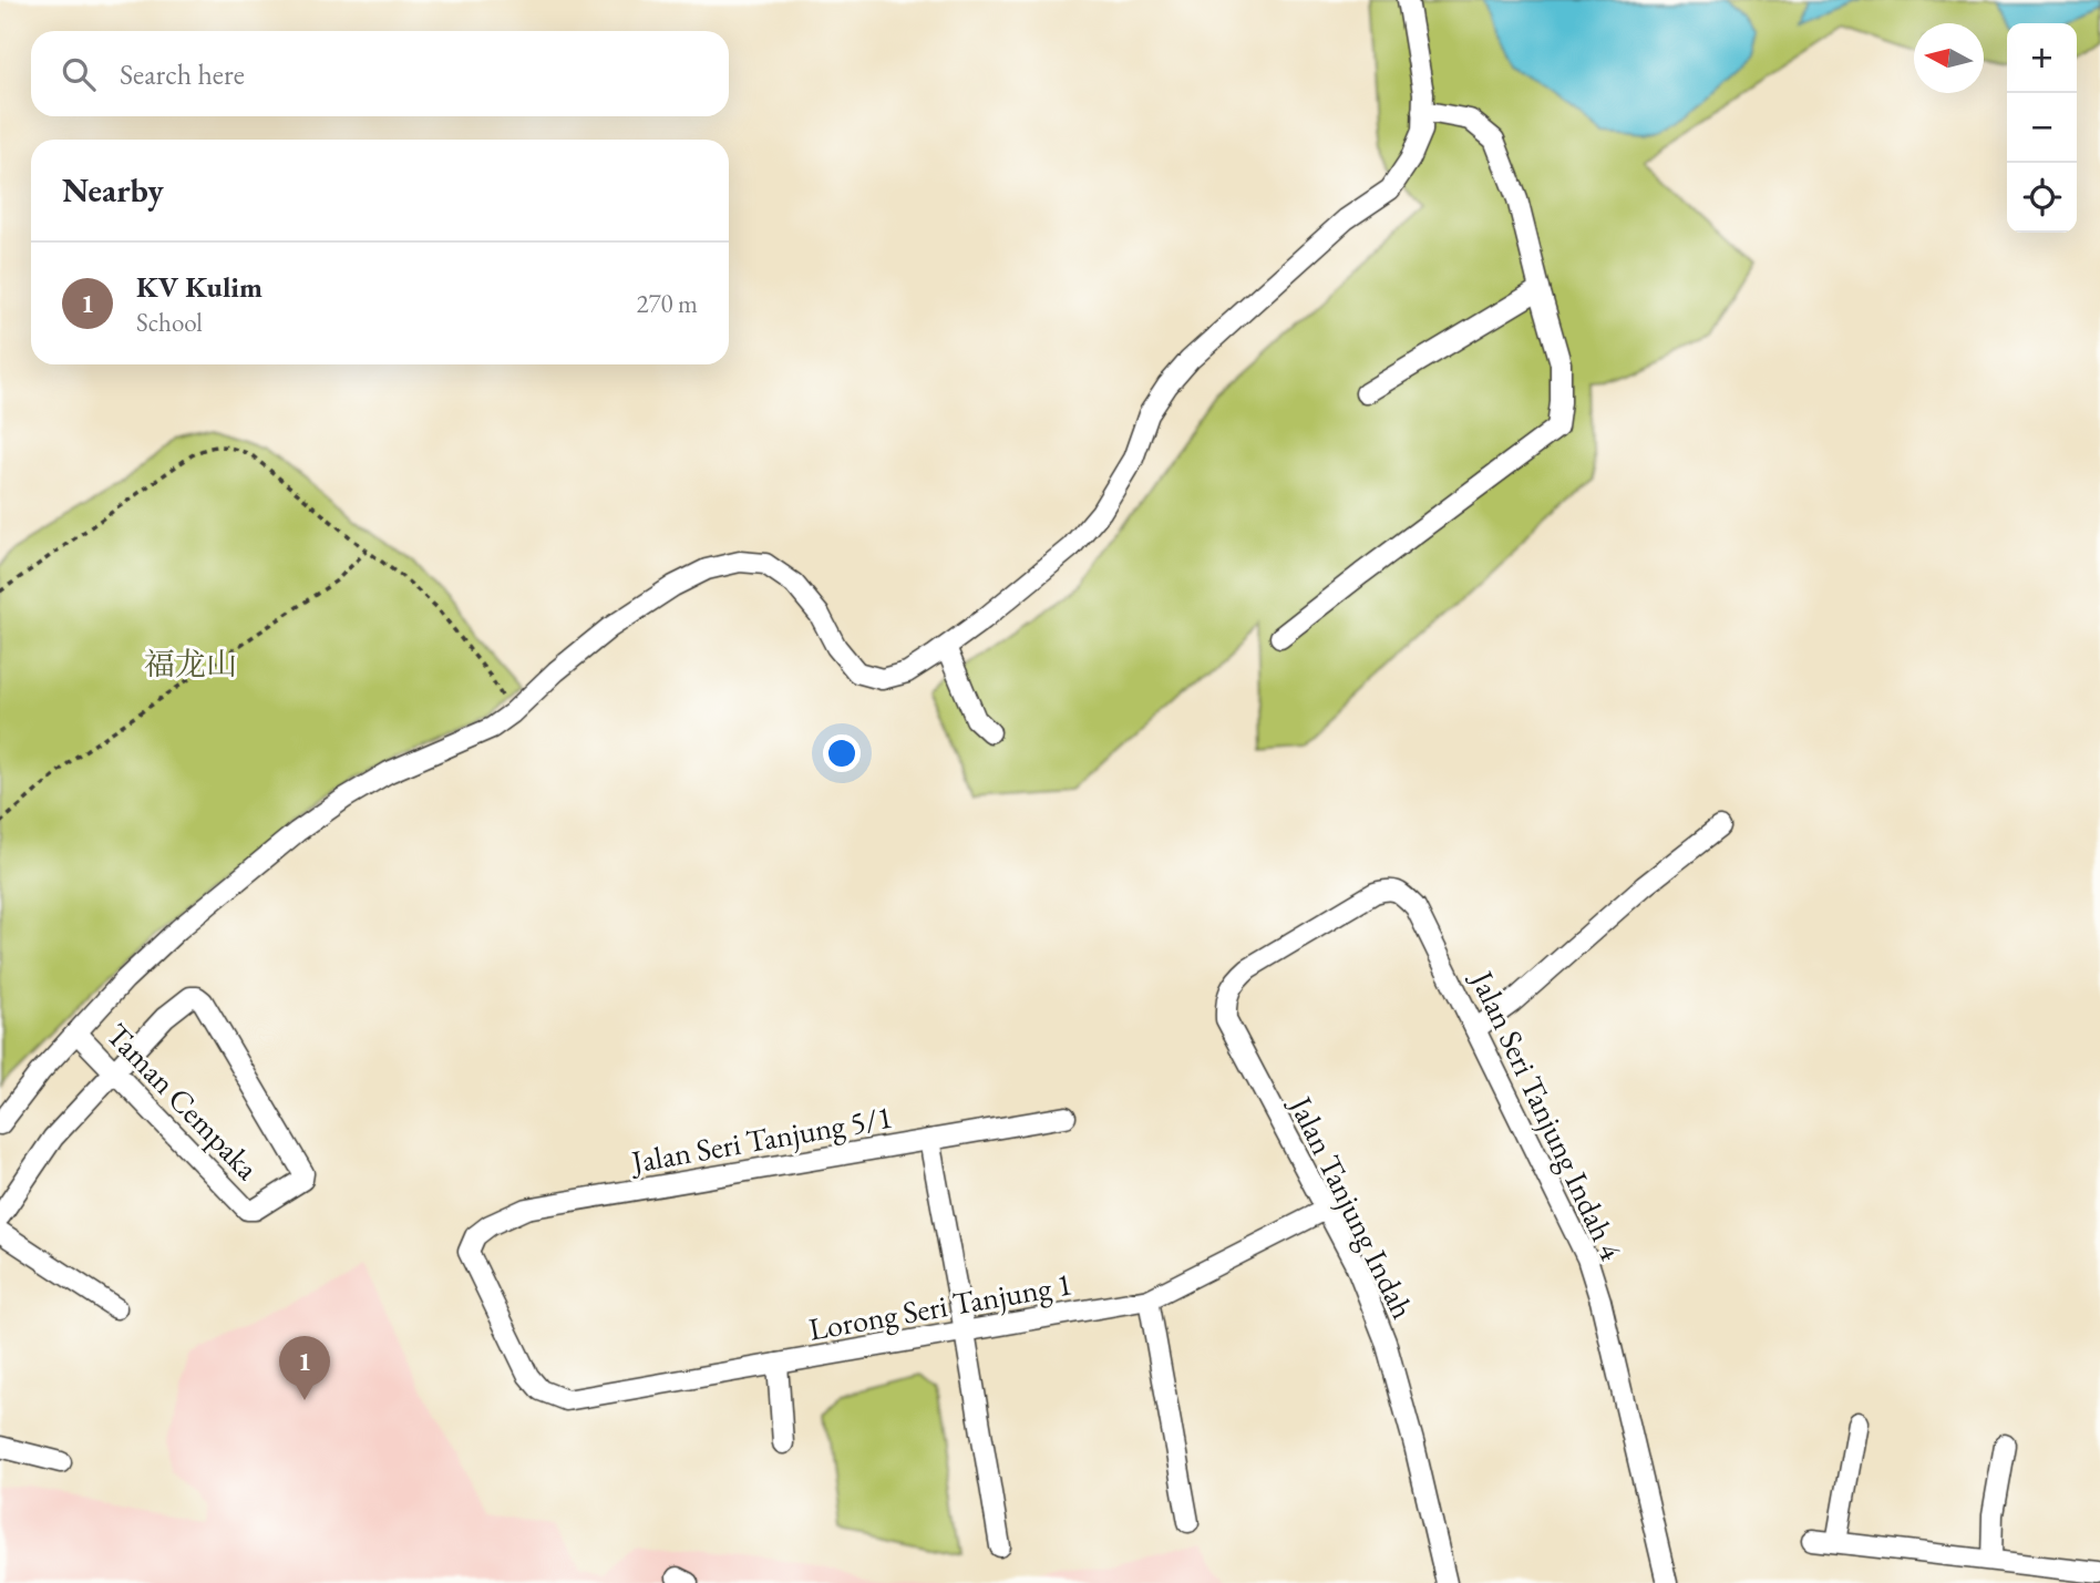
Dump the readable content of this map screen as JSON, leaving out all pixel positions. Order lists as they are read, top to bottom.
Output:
{
  "streets": {
    "street": [
      "Taman Cempaka",
      "Jalan Seri Tanjung Indah 4",
      "Jalan Seri Tanjung 5/1",
      "Jalan Tanjung Indah",
      "Lorong Seri Tanjung 1"
    ]
  },
  "crossings": [
    ["Jalan Seri Tanjung Indah 4", "Jalan Tanjung Indah"],
    ["Jalan Seri Tanjung 5/1", "Lorong Seri Tanjung 1"],
    ["Jalan Tanjung Indah", "Lorong Seri Tanjung 1"]
  ],
  "parks": ["福龙山"],
  "north": "left",
  "page": {
    "map_buttons": ["+", "−"],
    "search": "Search here",
    "heading": "Nearby",
    "list": [
      {
        "mark": "1",
        "name": "KV Kulim",
        "note": "School",
        "value": "270 m"
      }
    ],
    "pins": "1"
  }
}
